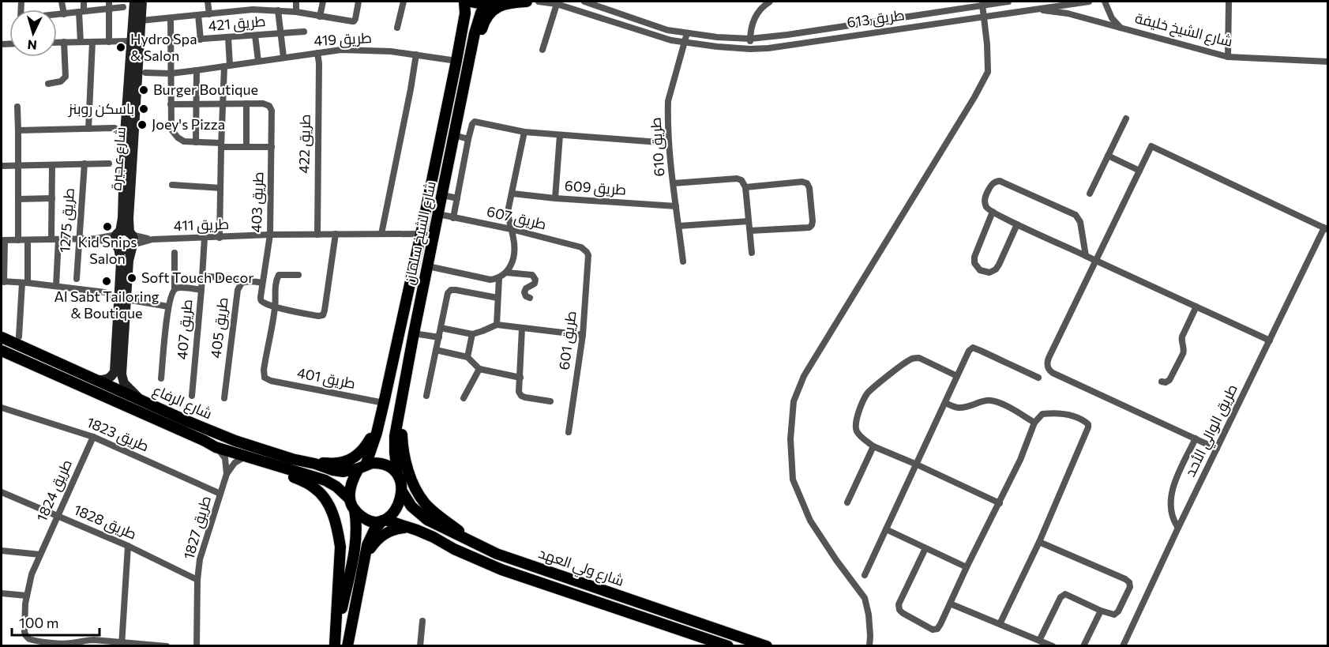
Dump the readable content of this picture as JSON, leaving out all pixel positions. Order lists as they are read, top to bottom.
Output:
{
  "streets": {
    "main road": ["شارع الشيخ سلمان", "شارع الرفاع", "شارع ولي العهد"],
    "street": [
      "طريق 613",
      "طريق 421",
      "شارع الشيخ خليفة",
      "طريق 419",
      "طريق 422",
      "طريق 610",
      "شارع عجيرة",
      "طريق 609",
      "طريق 403",
      "طريق 607",
      "طريق 1275",
      "طريق 411",
      "طريق 405",
      "طريق 407",
      "طريق 601",
      "طريق 401",
      "طريق الوالي الأحد",
      "طريق 1823",
      "طريق 1824",
      "طريق 1828",
      "طريق 1827"
    ]
  },
  "crossings": [
    ["طريق 613", "شارع الشيخ خليفة"],
    ["طريق 613", "طريق 610"],
    ["طريق 419", "طريق 422"],
    ["طريق 419", "شارع عجيرة"],
    ["طريق 419", "شارع الشيخ سلمان"],
    ["طريق 422", "طريق 411"],
    ["طريق 610", "طريق 609"],
    ["شارع عجيرة", "طريق 411"],
    ["طريق 403", "طريق 411"],
    ["طريق 403", "طريق 405"],
    ["طريق 403", "طريق 401"],
    ["طريق 607", "شارع الشيخ سلمان"],
    ["طريق 607", "طريق 601"],
    ["طريق 411", "شارع الشيخ سلمان"],
    ["طريق 411", "طريق 407"],
    ["شارع الشيخ سلمان", "طريق 401"],
    ["شارع الشيخ سلمان", "شارع الرفاع"],
    ["شارع الشيخ سلمان", "شارع ولي العهد"],
    ["شارع الرفاع", "طريق 1827"],
    ["شارع الرفاع", "شارع ولي العهد"],
    ["طريق 1823", "طريق 1824"],
    ["طريق 1823", "طريق 1827"],
    ["طريق 1824", "طريق 1828"],
    ["طريق 1828", "طريق 1827"]
  ],
  "places": [
    "Hydro Spa & Salon",
    "Burger Boutique",
    "باسكن روبنز",
    "Joey's Pizza",
    "Kid Snips Salon",
    "Soft Touch Decor",
    "Al Sabt Tailoring & Boutique"
  ],
  "scale_bar": "100 m",
  "north": "bottom"
}
